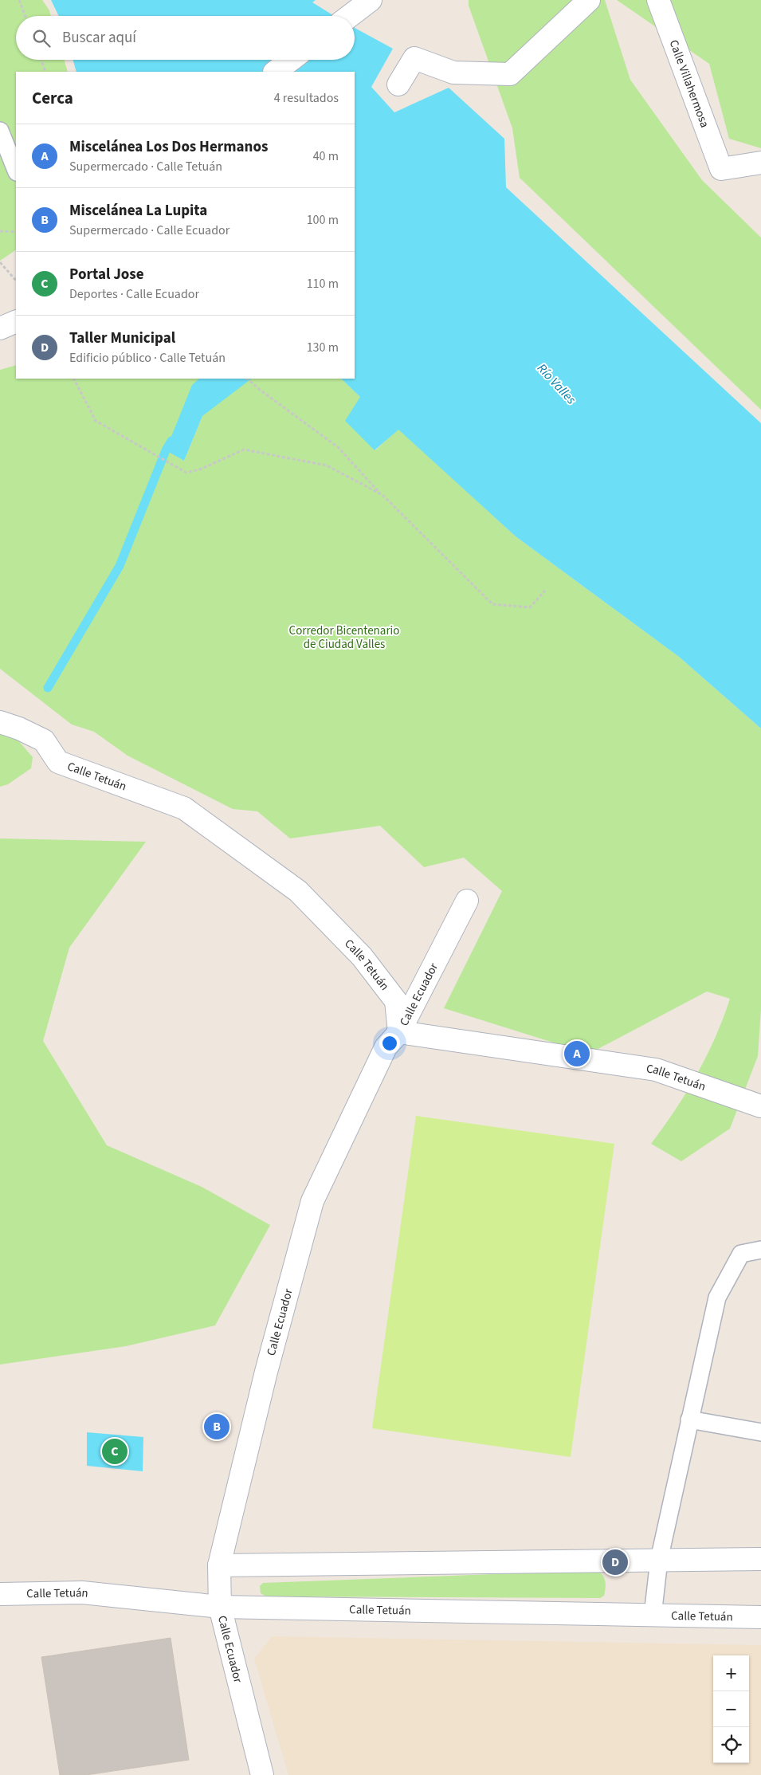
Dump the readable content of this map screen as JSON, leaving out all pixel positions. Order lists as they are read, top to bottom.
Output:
{
  "streets": {
    "street": ["Calle Villahermosa", "Calle Tetuán", "Calle Ecuador"]
  },
  "crossings": [
    ["Calle Tetuán", "Calle Ecuador"]
  ],
  "water": ["Río Valles"],
  "parks": ["Corredor Bicentenario de Ciudad Valles"],
  "page": {
    "search": "Buscar aquí",
    "heading": ["Cerca", "4 resultados"],
    "list": [
      {
        "mark": "A",
        "name": "Miscelánea Los Dos Hermanos",
        "note": "Supermercado · Calle Tetuán",
        "value": "40 m"
      },
      {
        "mark": "B",
        "name": "Miscelánea La Lupita",
        "note": "Supermercado · Calle Ecuador",
        "value": "100 m"
      },
      {
        "mark": "C",
        "name": "Portal Jose",
        "note": "Deportes · Calle Ecuador",
        "value": "110 m"
      },
      {
        "mark": "D",
        "name": "Taller Municipal",
        "note": "Edificio público · Calle Tetuán",
        "value": "130 m"
      }
    ],
    "pins": [
      "A",
      "B",
      "C",
      "D"
    ],
    "map_buttons": ["+", "−"]
  }
}
